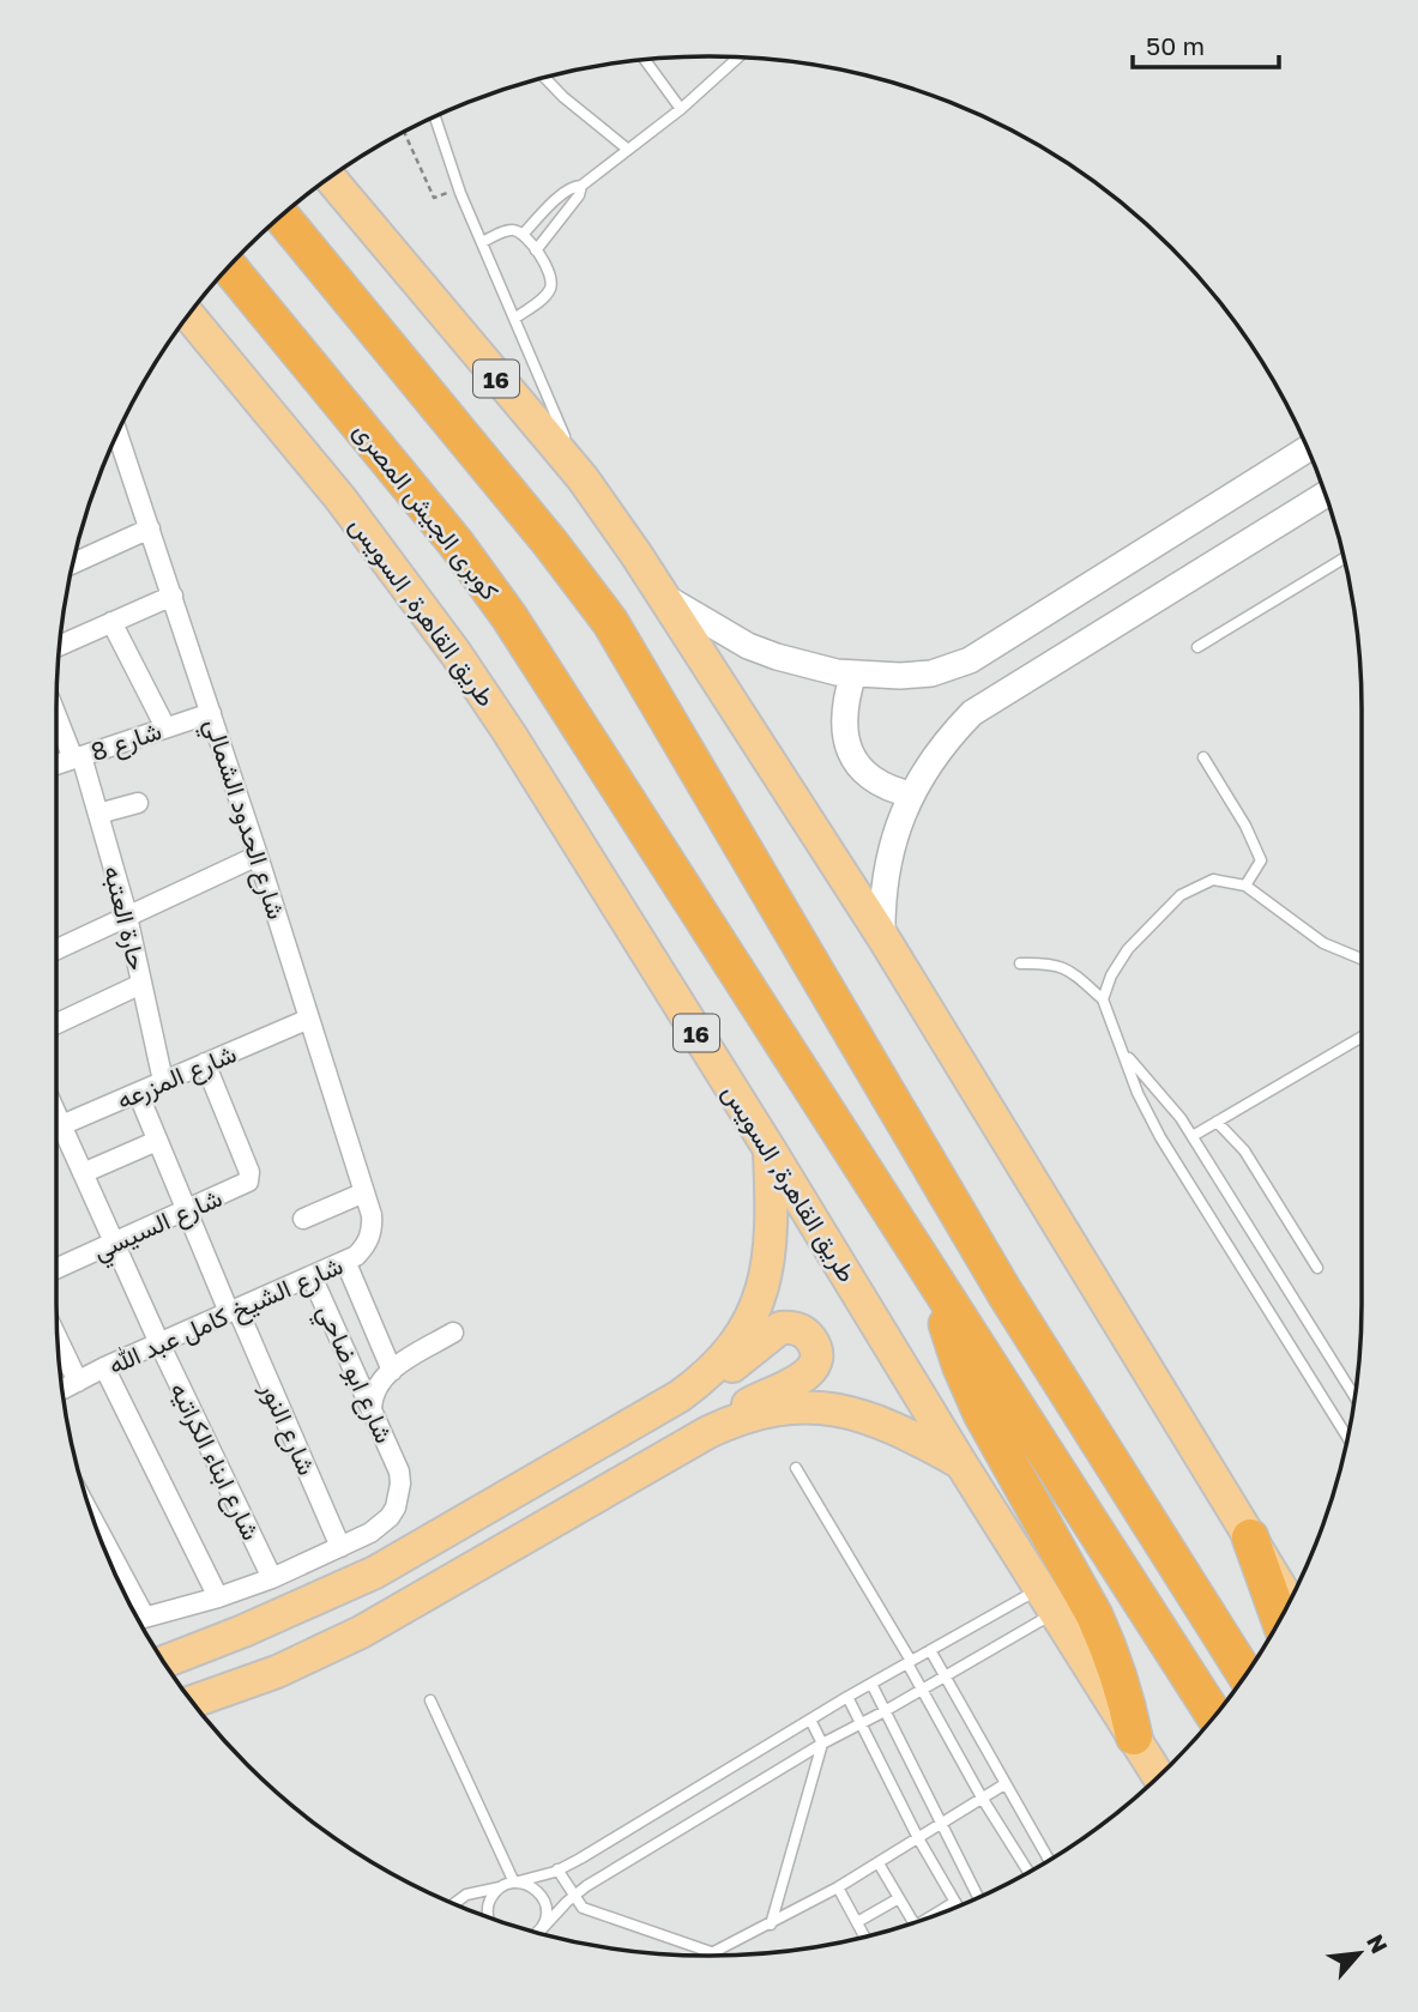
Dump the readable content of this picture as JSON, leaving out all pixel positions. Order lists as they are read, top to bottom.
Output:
{
  "streets": {
    "highway": ["16", "كوبرى الجيش المصرى"],
    "main road": ["طريق القاهرة, السويس"],
    "street": [
      "شارع 8",
      "شارع الحدود الشمالي",
      "حارة العتبه",
      "شارع المزرعه",
      "شارع السيسي",
      "شارع الشيخ كامل عبد الله",
      "شارع ابو ضاحي",
      "شارع النور",
      "شارع ابناء الكراتيه"
    ]
  },
  "crossings": [
    ["16", "كوبرى الجيش المصرى"],
    ["16", "طريق القاهرة, السويس"],
    ["شارع 8", "شارع الحدود الشمالي"],
    ["شارع 8", "حارة العتبه"],
    ["شارع الحدود الشمالي", "شارع المزرعه"],
    ["شارع الحدود الشمالي", "شارع الشيخ كامل عبد الله"],
    ["حارة العتبه", "شارع المزرعه"],
    ["شارع المزرعه", "شارع السيسي"],
    ["شارع المزرعه", "شارع النور"],
    ["شارع المزرعه", "شارع ابناء الكراتيه"],
    ["شارع السيسي", "شارع النور"],
    ["شارع السيسي", "شارع ابناء الكراتيه"],
    ["شارع الشيخ كامل عبد الله", "شارع ابو ضاحي"],
    ["شارع الشيخ كامل عبد الله", "شارع النور"],
    ["شارع الشيخ كامل عبد الله", "شارع ابناء الكراتيه"],
    ["شارع ابو ضاحي", "شارع النور"]
  ],
  "scale_bar": "50 m",
  "north": "top right"
}
